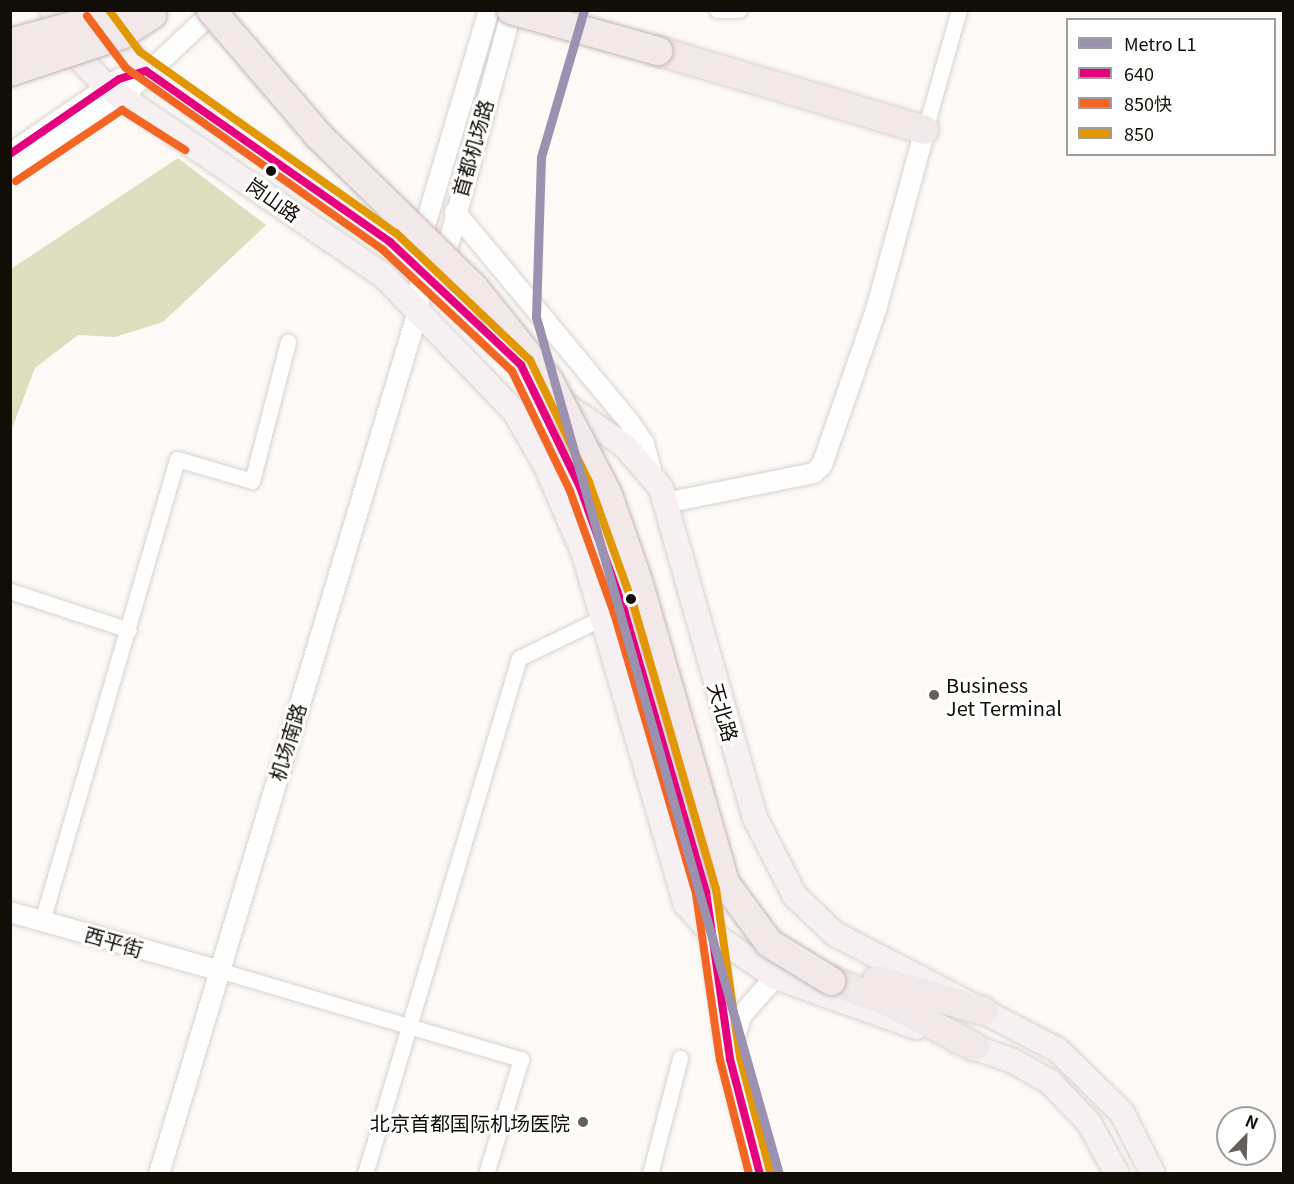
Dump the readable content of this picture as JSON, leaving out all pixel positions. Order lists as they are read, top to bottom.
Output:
{
  "streets": {
    "main road": ["岗山路", "天北路"],
    "street": ["首都机场路", "机场南路", "西平街"]
  },
  "crossings": [
    ["首都机场路", "岗山路"],
    ["首都机场路", "天北路"],
    ["首都机场路", "机场南路"],
    ["岗山路", "天北路"],
    ["岗山路", "机场南路"],
    ["机场南路", "西平街"]
  ],
  "places": ["Business Jet Terminal", "北京首都国际机场医院"],
  "lines": [
    "metro line L1",
    "transit line 850",
    "transit line 850快",
    "transit line 640"
  ],
  "legend": [
    "Metro L1",
    "640",
    "850快",
    "850"
  ],
  "north": "top right"
}
